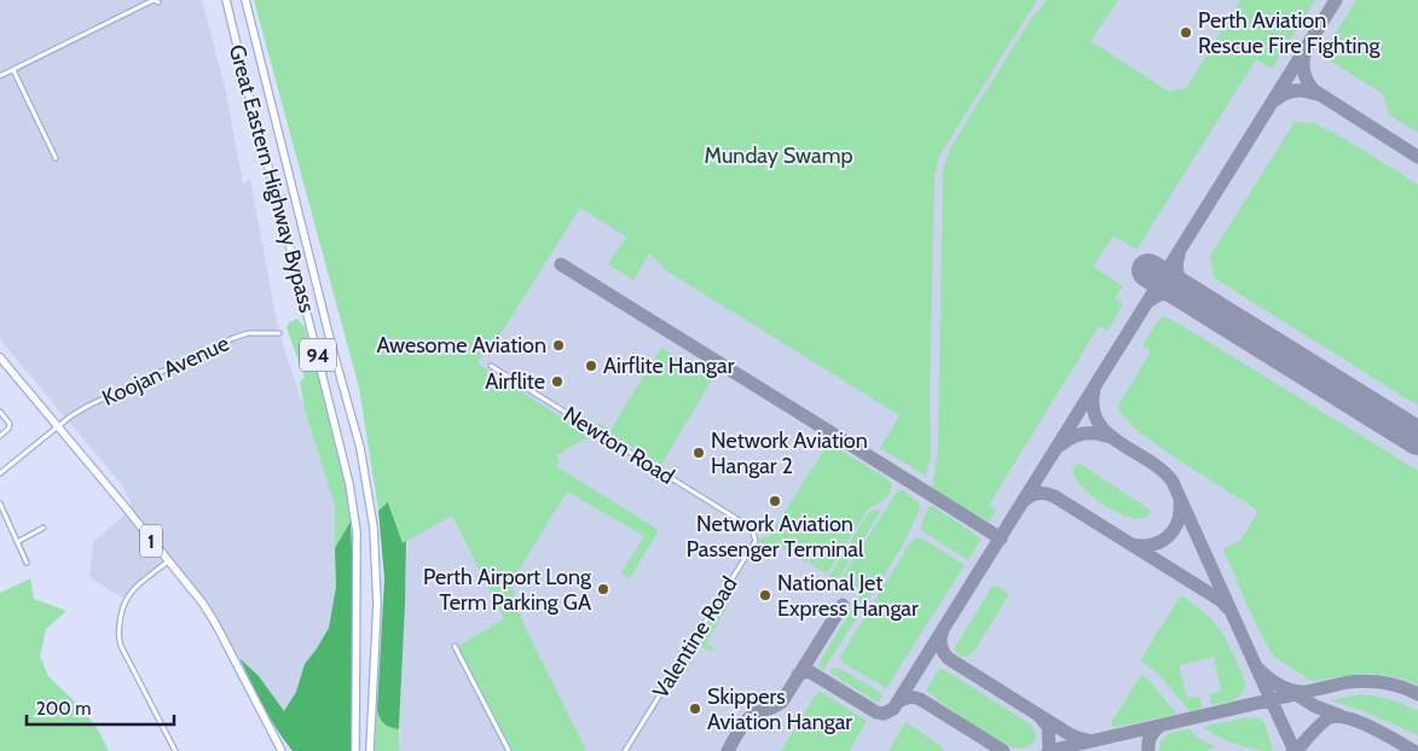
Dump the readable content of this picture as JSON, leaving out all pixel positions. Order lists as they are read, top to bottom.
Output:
{
  "streets": {
    "highway": ["Great Eastern Highway Bypass", "94", "1"],
    "street": ["Koojan Avenue", "Newton Road", "Valentine Road"]
  },
  "crossings": [
    ["Koojan Avenue", "1"],
    ["Newton Road", "Valentine Road"]
  ],
  "parks": ["Munday Swamp"],
  "places": [
    "Perth Aviation Rescue Fire Fighting",
    "Awesome Aviation",
    "Airflite Hangar",
    "Airflite",
    "Network Aviation Hangar 2",
    "Network Aviation Passenger Terminal",
    "Perth Airport Long Term Parking GA",
    "National Jet Express Hangar",
    "Skippers Aviation Hangar"
  ],
  "scale_bar": "200 m"
}
